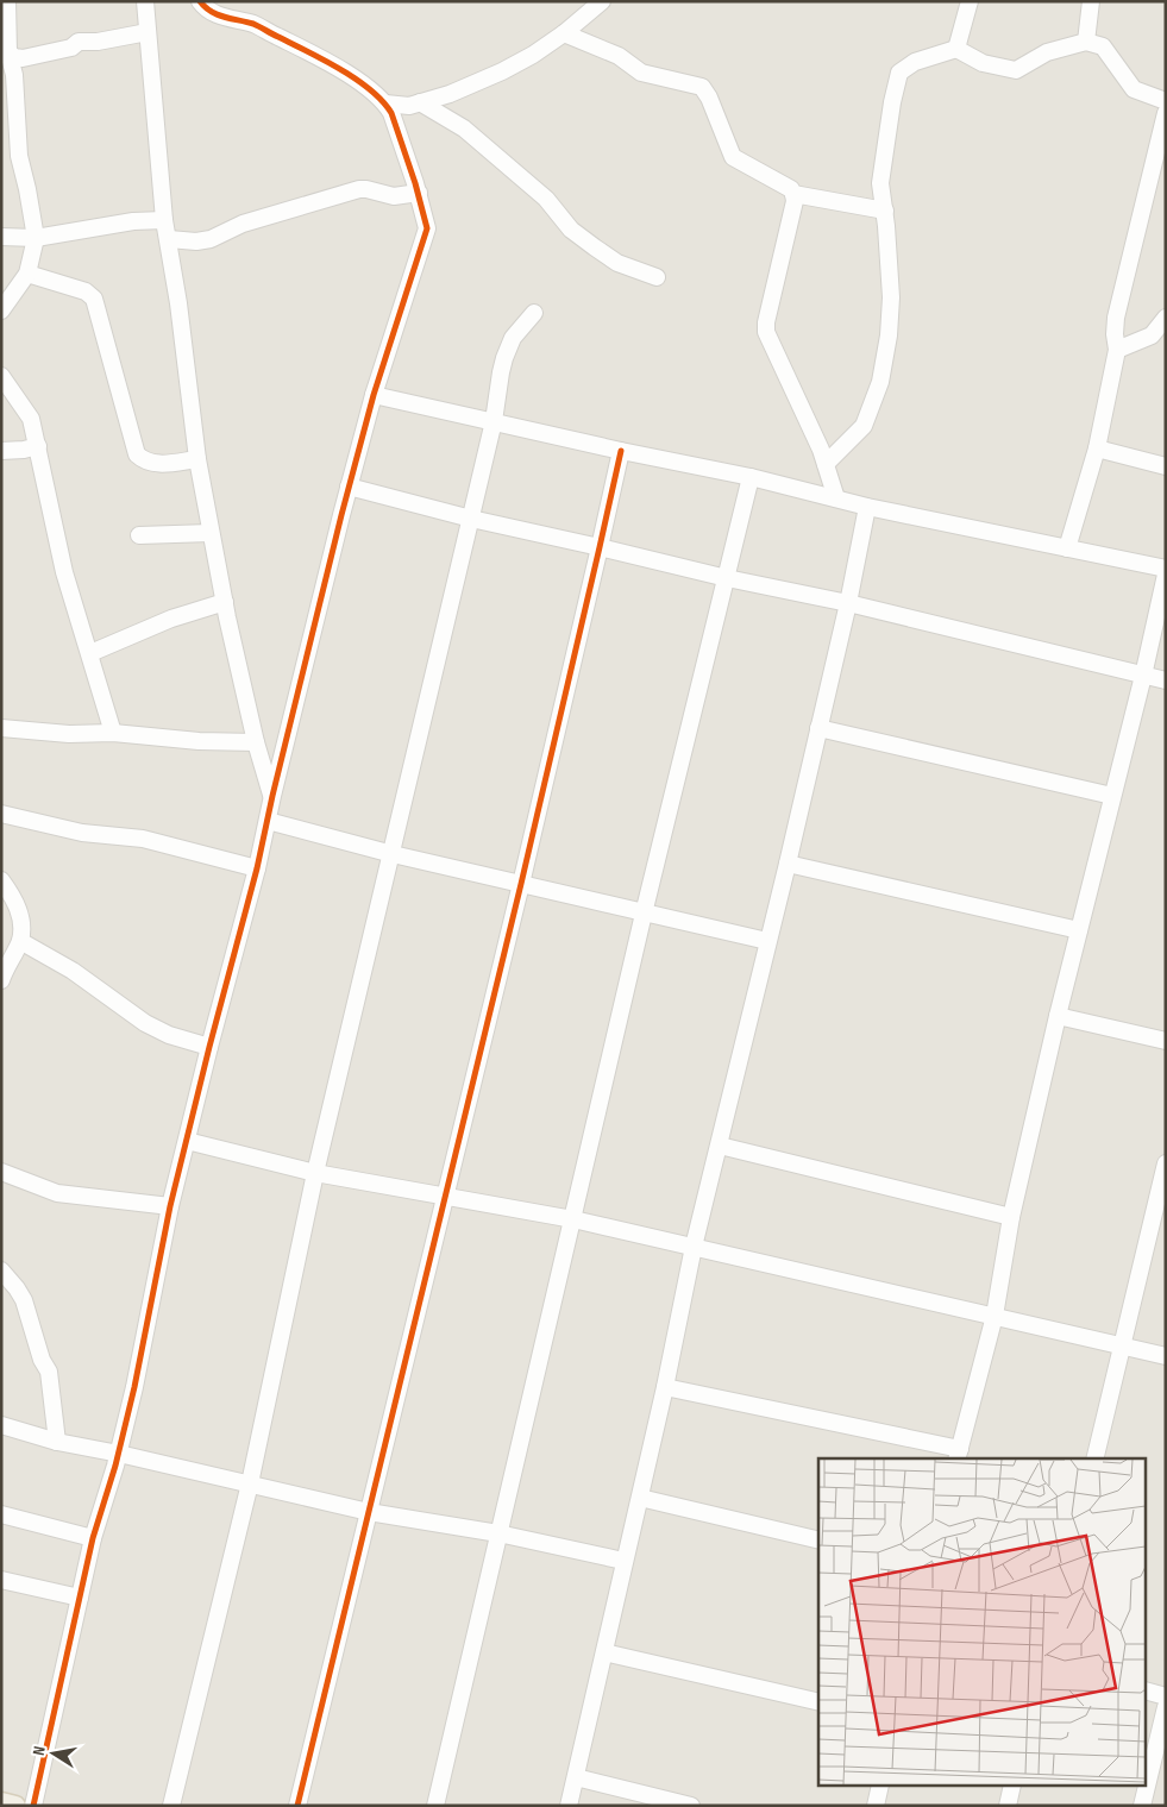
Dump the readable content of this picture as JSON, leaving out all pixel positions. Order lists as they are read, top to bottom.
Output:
{
  "north": "left"
}
